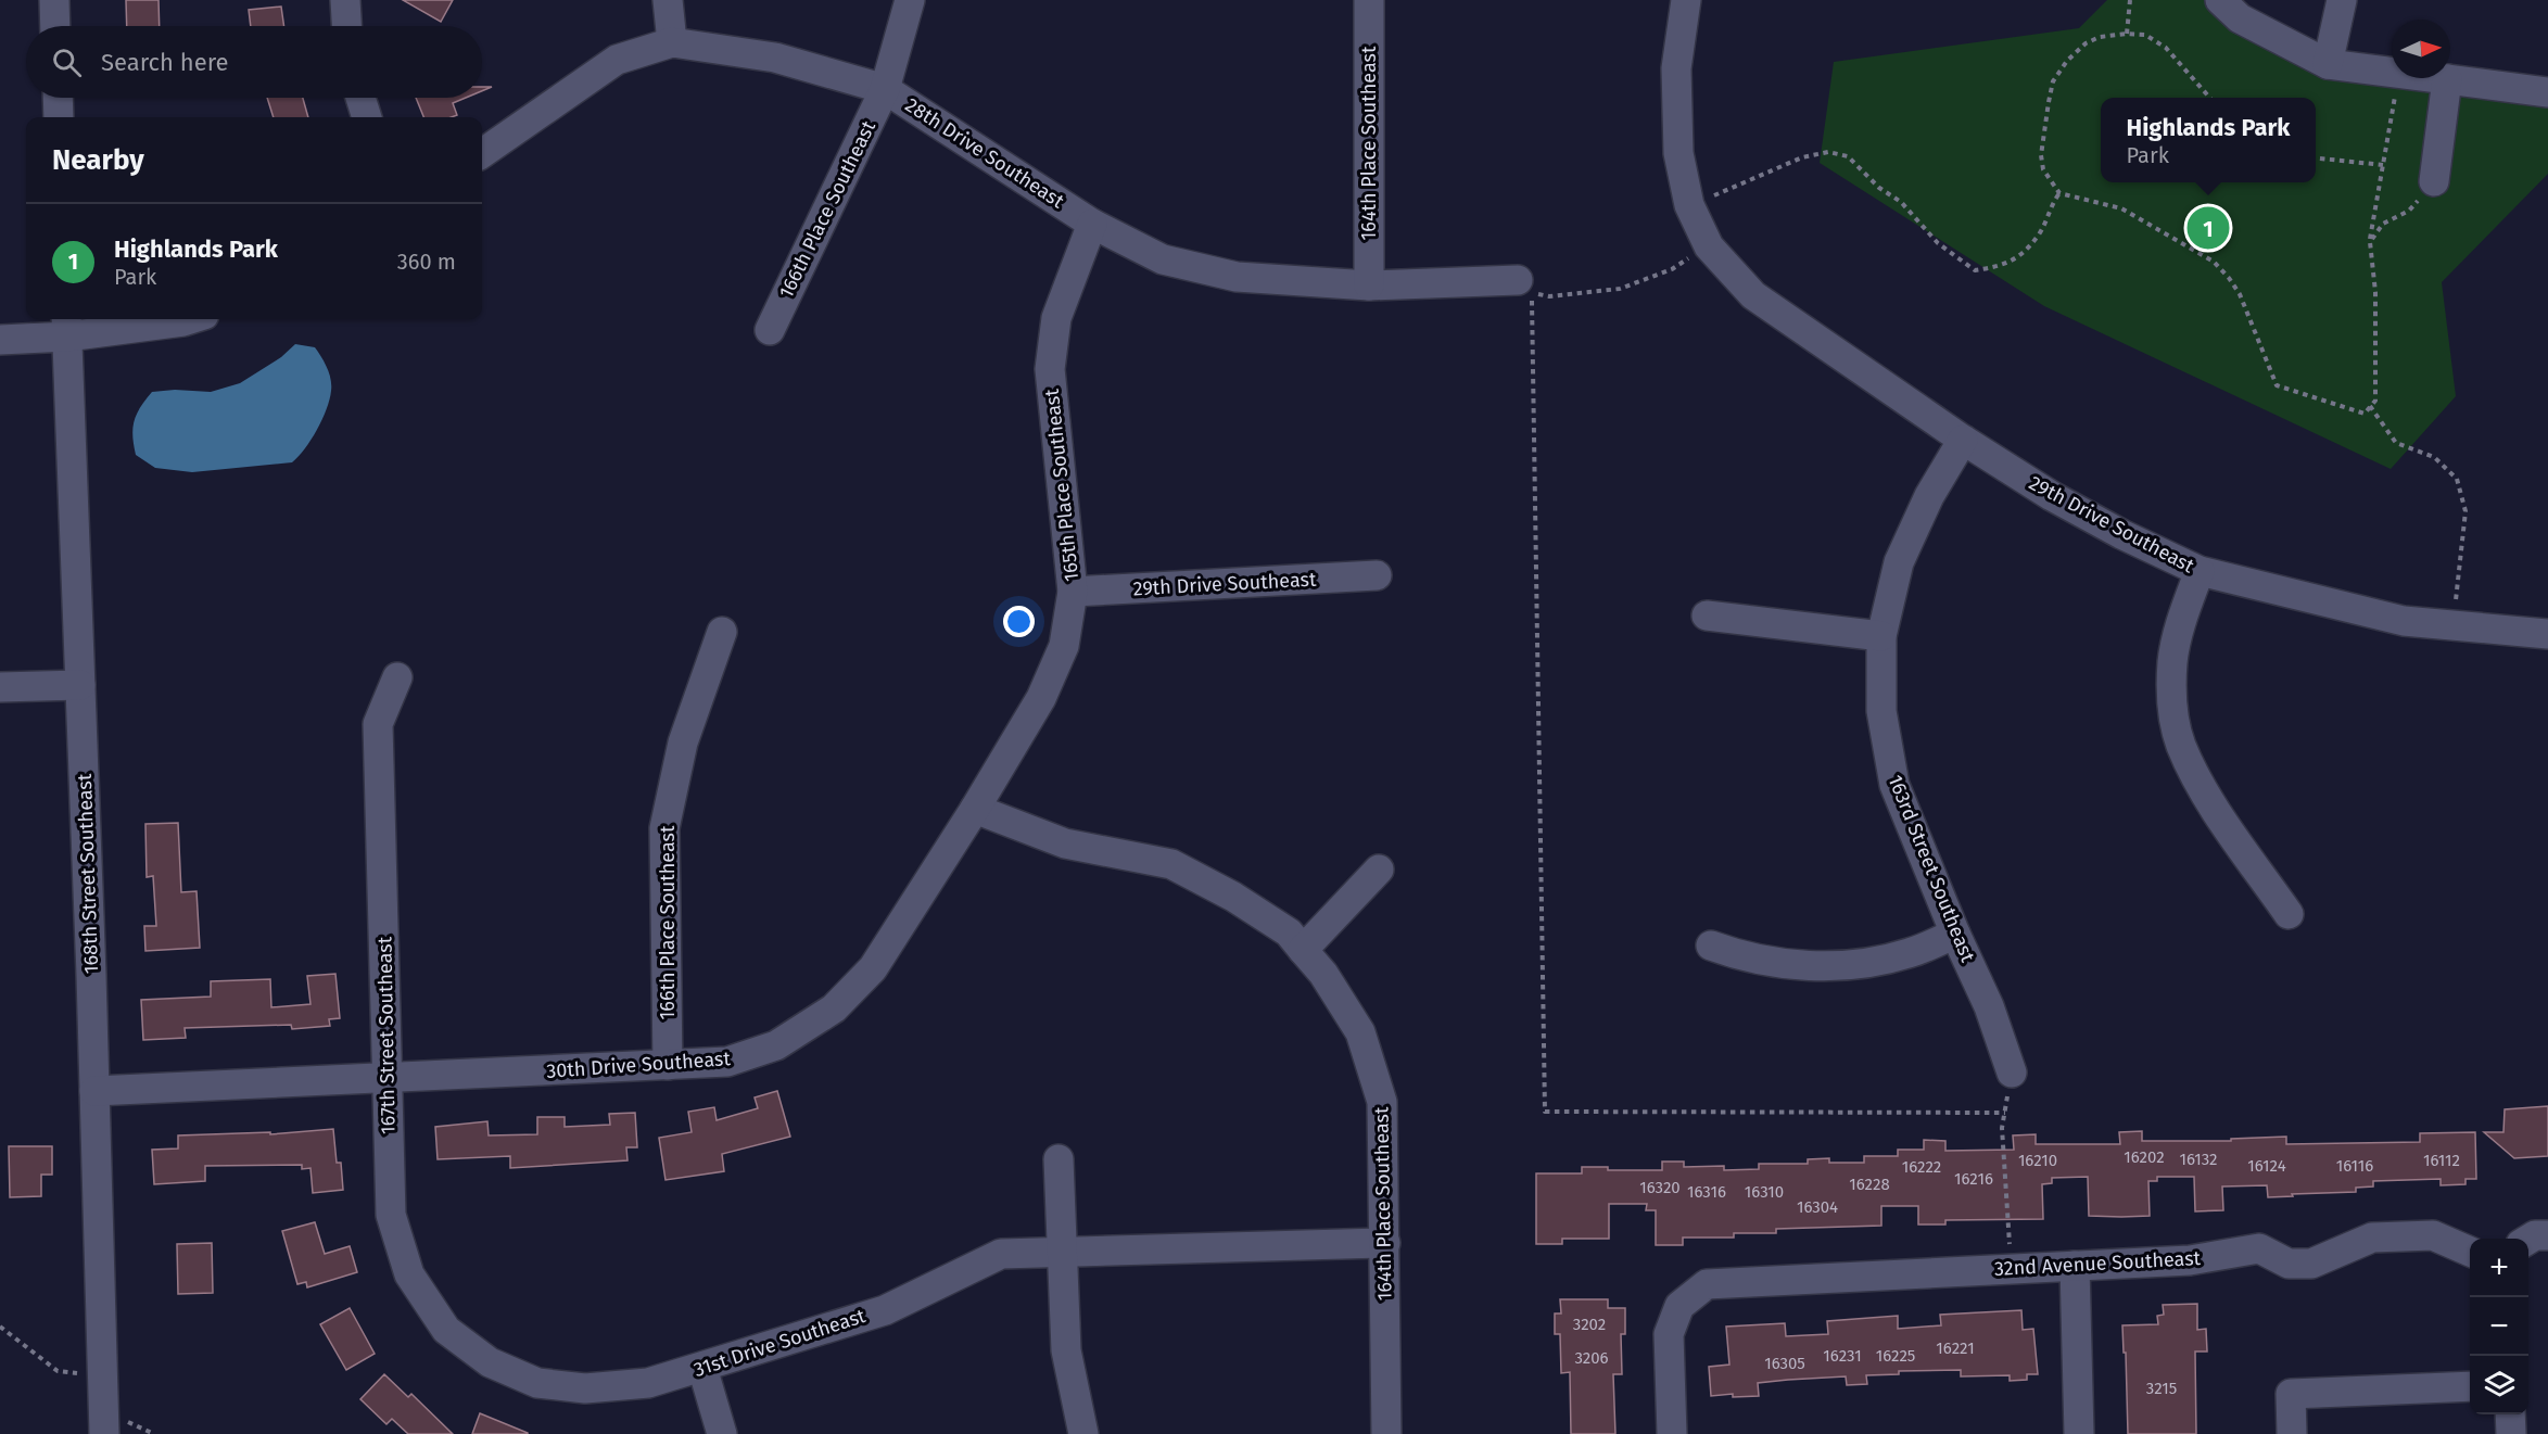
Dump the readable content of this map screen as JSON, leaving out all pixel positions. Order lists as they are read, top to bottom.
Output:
{
  "streets": {
    "street": [
      "164th Place Southeast",
      "28th Drive Southeast",
      "166th Place Southeast",
      "165th Place Southeast",
      "29th Drive Southeast",
      "163rd Street Southeast",
      "168th Street Southeast",
      "167th Street Southeast",
      "30th Drive Southeast",
      "32nd Avenue Southeast",
      "31st Drive Southeast"
    ]
  },
  "crossings": [
    ["164th Place Southeast", "28th Drive Southeast"],
    ["164th Place Southeast", "31st Drive Southeast"],
    ["28th Drive Southeast", "166th Place Southeast"],
    ["28th Drive Southeast", "165th Place Southeast"],
    ["166th Place Southeast", "30th Drive Southeast"],
    ["165th Place Southeast", "29th Drive Southeast"],
    ["165th Place Southeast", "30th Drive Southeast"],
    ["29th Drive Southeast", "163rd Street Southeast"],
    ["168th Street Southeast", "30th Drive Southeast"],
    ["167th Street Southeast", "30th Drive Southeast"],
    ["167th Street Southeast", "31st Drive Southeast"]
  ],
  "house_numbers": [
    "16202",
    "16132",
    "16210",
    "16112",
    "16124",
    "16116",
    "16222",
    "16216",
    "16228",
    "16320",
    "16316",
    "16310",
    "16304",
    "3202",
    "16221",
    "16231",
    "16225",
    "3206",
    "16305",
    "3215"
  ],
  "north": "right",
  "page": {
    "search": "Search here",
    "popup": ["Highlands Park", "Park"],
    "heading": "Nearby",
    "list": [
      {
        "mark": "1",
        "name": "Highlands Park",
        "note": "Park",
        "value": "360 m"
      }
    ],
    "pins": "1",
    "map_buttons": ["+", "−"]
  }
}
